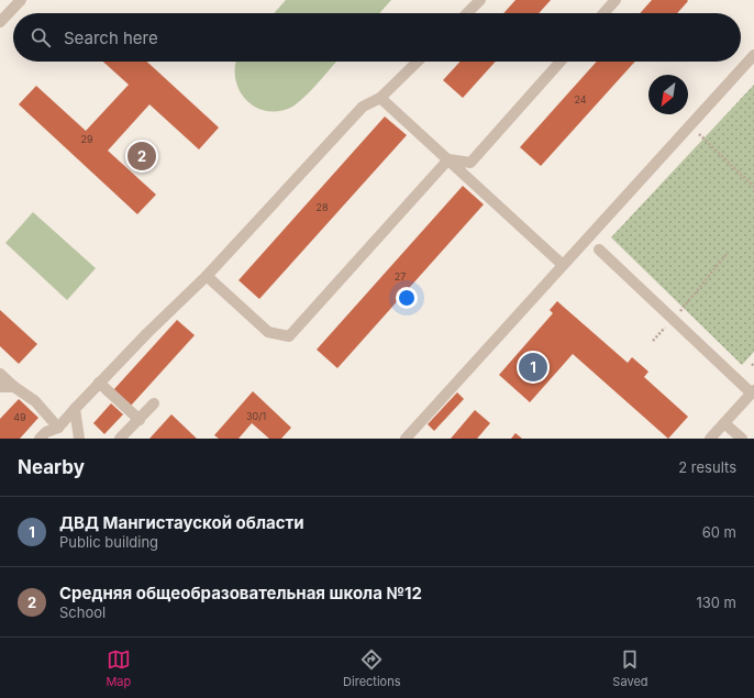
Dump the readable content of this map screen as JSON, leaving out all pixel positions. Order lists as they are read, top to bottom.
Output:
{
  "house_numbers": [
    "24",
    "29",
    "28",
    "27",
    "30/1",
    "49"
  ],
  "north": "bottom left",
  "page": {
    "search": "Search here",
    "pins": ["2", "1"],
    "heading": ["Nearby", "2 results"],
    "list": [
      {
        "mark": "1",
        "name": "ДВД Мангистауской области",
        "note": "Public building",
        "value": "60 m"
      },
      {
        "mark": "2",
        "name": "Средняя общеобразовательная школа №12",
        "note": "School",
        "value": "130 m"
      }
    ],
    "nav": ["Map", "Directions", "Saved"]
  }
}
